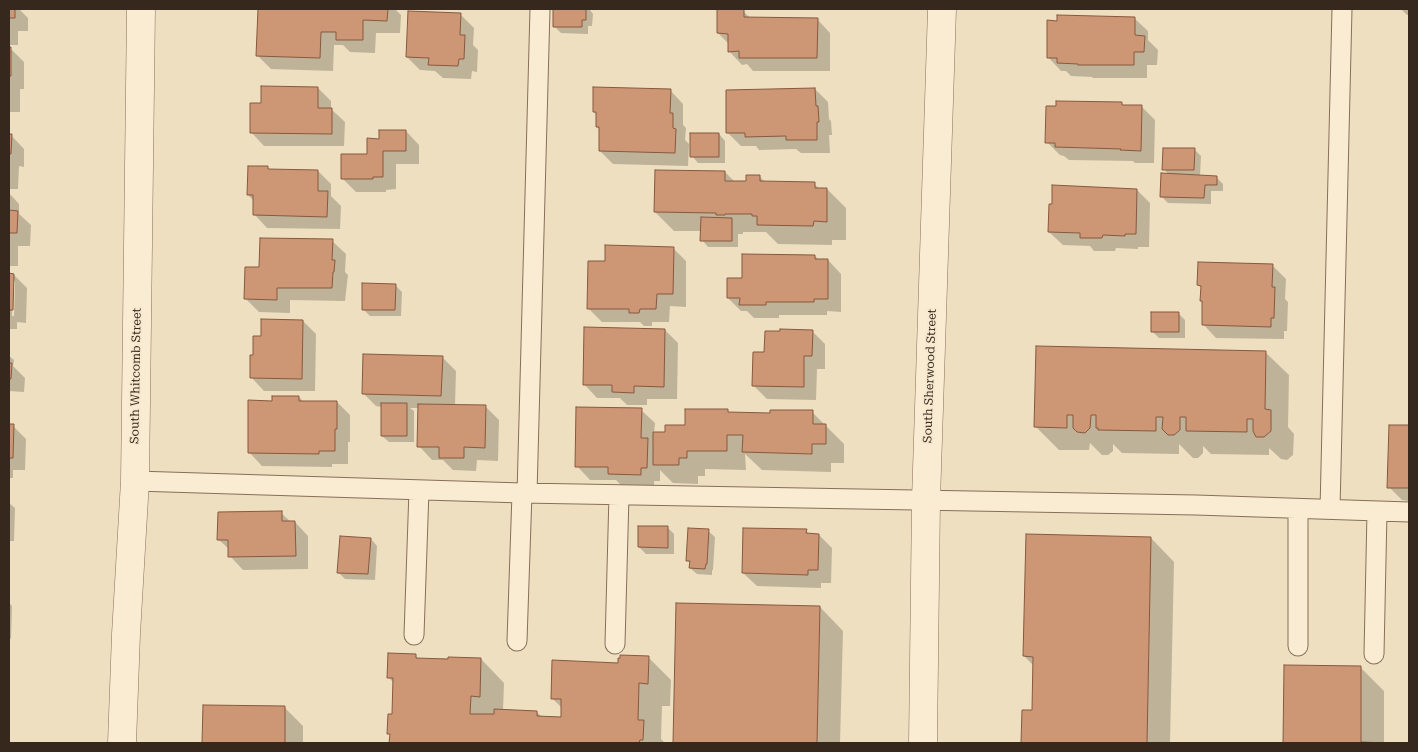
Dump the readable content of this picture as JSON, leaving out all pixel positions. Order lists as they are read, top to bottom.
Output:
{
  "streets": {
    "street": ["South Whitcomb Street", "South Sherwood Street"]
  }
}
